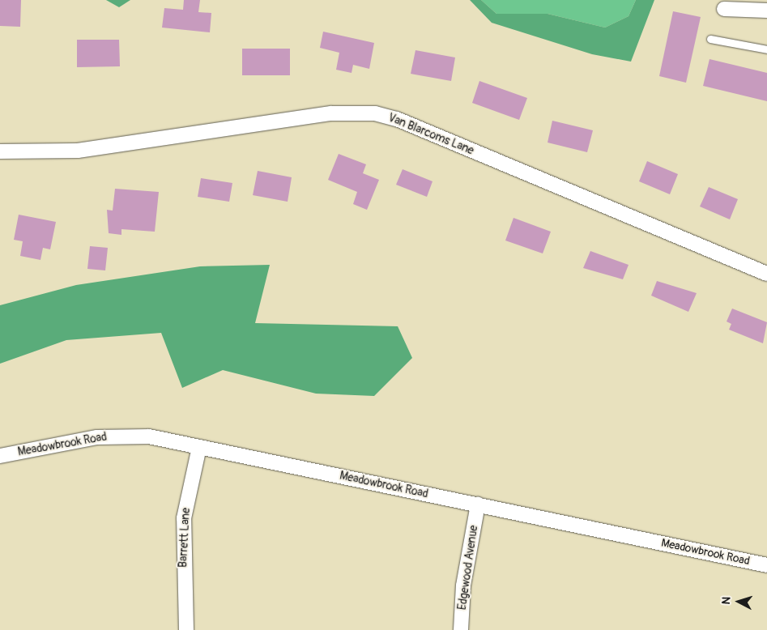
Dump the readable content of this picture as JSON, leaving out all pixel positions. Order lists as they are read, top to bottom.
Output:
{
  "streets": {
    "street": [
      "Van Blarcoms Lane",
      "Meadowbrook Road",
      "Barrett Lane",
      "Edgewood Avenue"
    ]
  },
  "crossings": [
    ["Meadowbrook Road", "Barrett Lane"],
    ["Meadowbrook Road", "Edgewood Avenue"]
  ],
  "north": "left"
}
